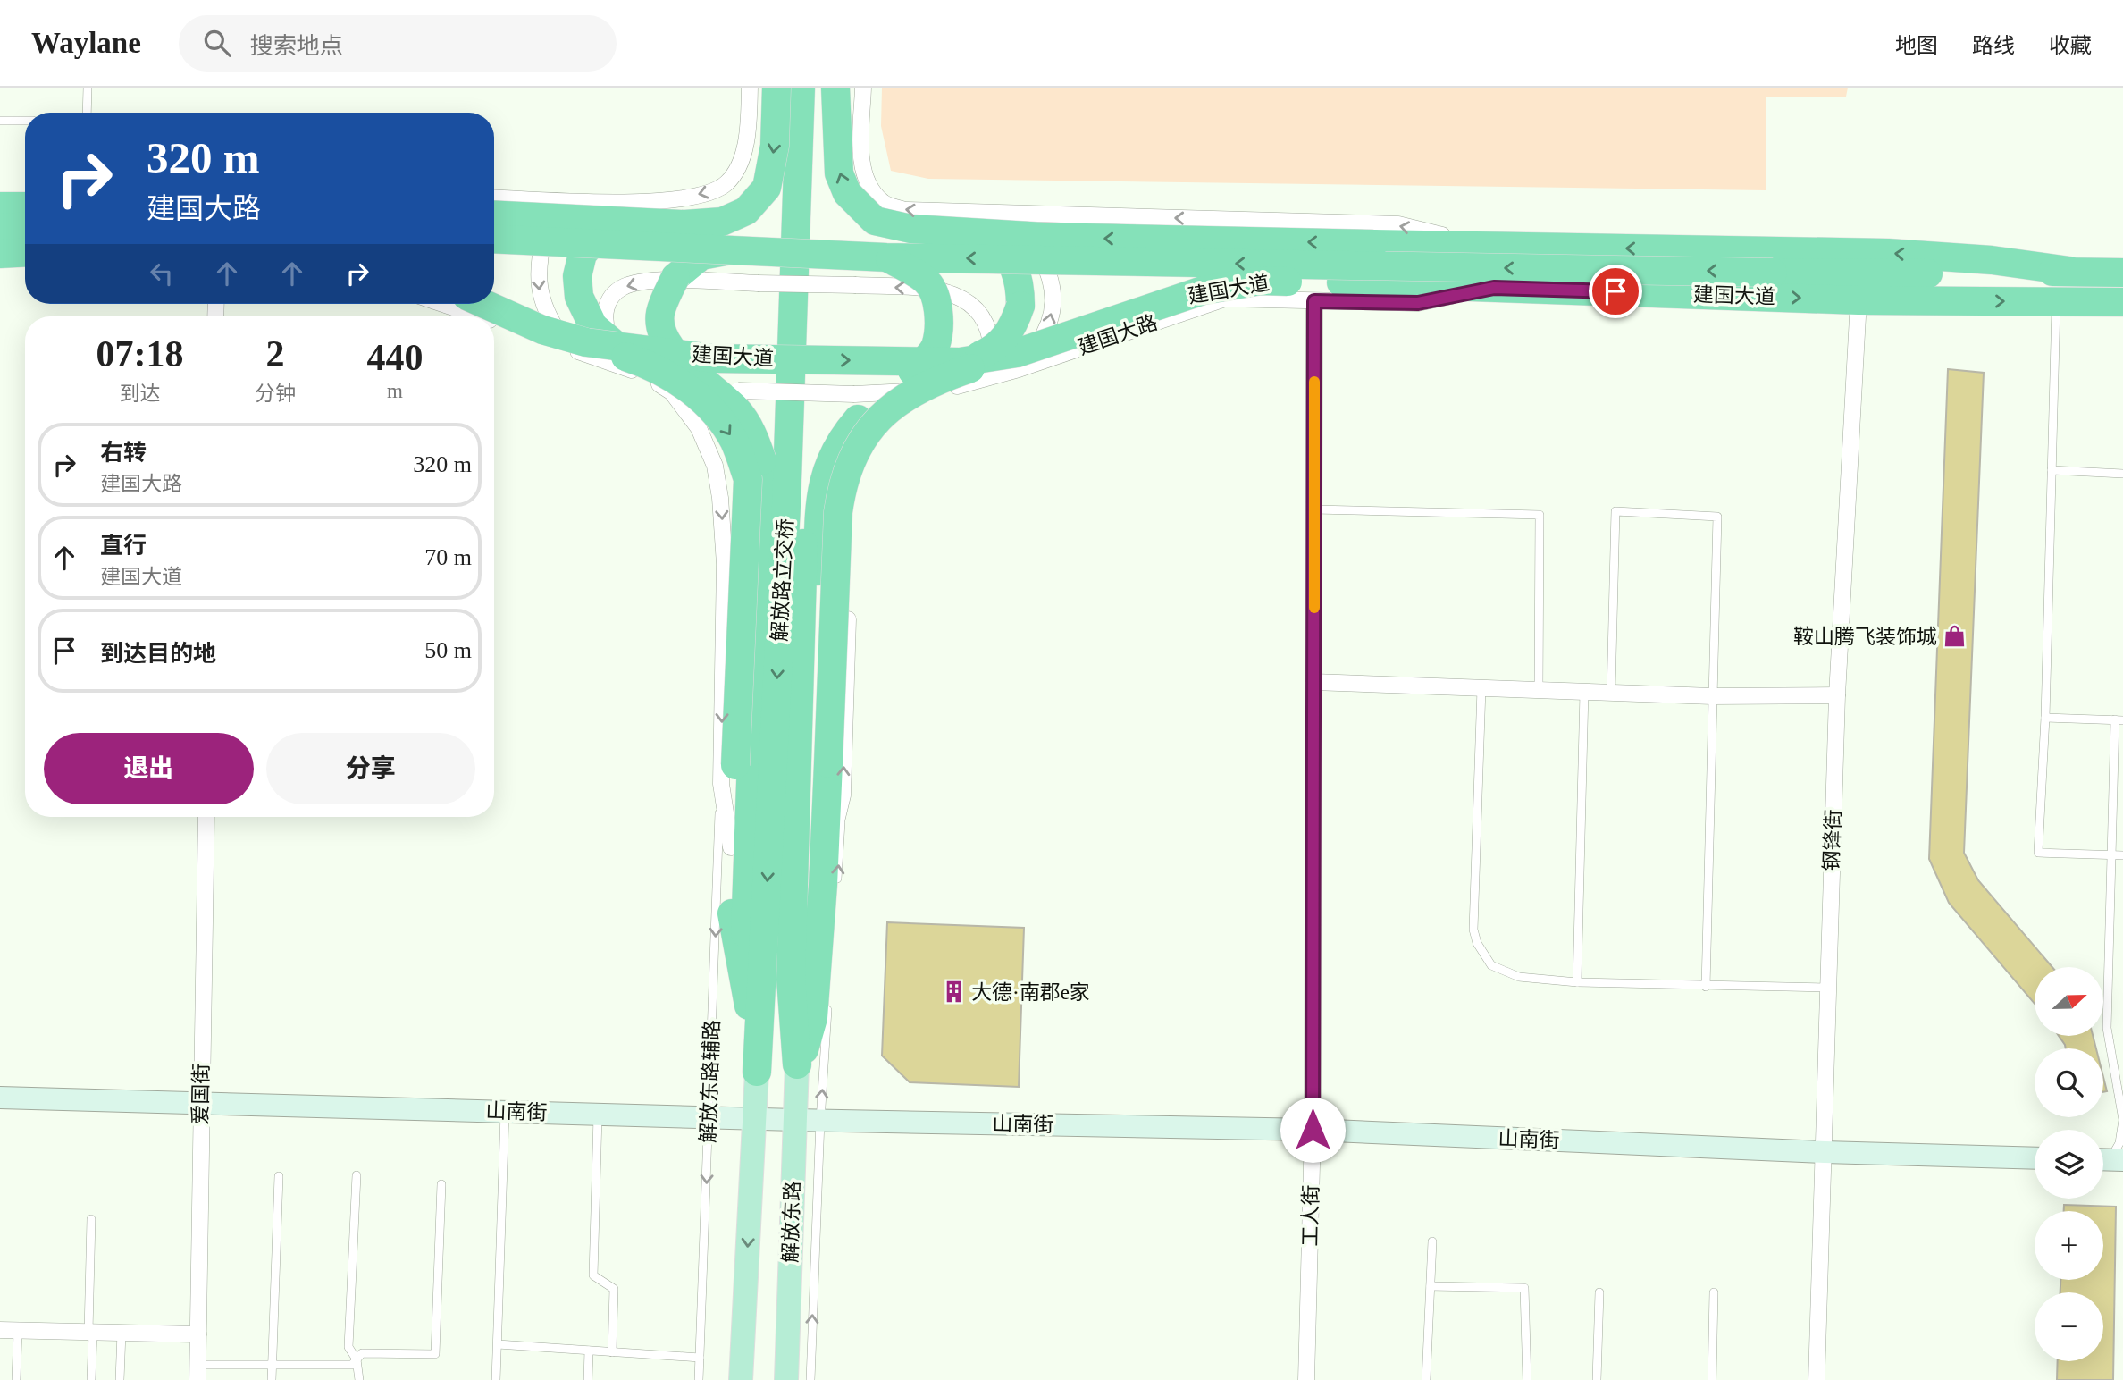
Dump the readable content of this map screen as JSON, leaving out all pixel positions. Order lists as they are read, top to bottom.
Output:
{
  "streets": {
    "highway": ["建国大道", "解放路立交桥"],
    "main road": ["山南街", "解放东路"],
    "street": [
      "建国大路",
      "钢锋街",
      "爱国街",
      "工人街"
    ],
    "lane": ["解放东路辅路"]
  },
  "crossings": [
    ["建国大道", "建国大路"],
    ["建国大道", "钢锋街"],
    ["建国大路", "工人街"],
    ["解放路立交桥", "解放东路"],
    ["钢锋街", "山南街"],
    ["解放东路辅路", "山南街"],
    ["爱国街", "山南街"],
    ["山南街", "工人街"],
    ["山南街", "解放东路"]
  ],
  "one_way": ["解放东路辅路"],
  "places": {
    "shop": ["鞍山腾飞装饰城"],
    "building": ["大德·南郡e家"]
  },
  "north": "right",
  "page": {
    "header": "Waylane",
    "search": "搜索地点",
    "nav": ["地图", "路线", "收藏"],
    "turn": ["320 m", "建国大路"],
    "eta": [
      "07:18",
      "到达",
      "2",
      "分钟",
      "440",
      "m"
    ],
    "list": [
      {
        "name": "右转",
        "note": "建国大路",
        "value": "320 m"
      },
      {
        "name": "直行",
        "note": "建国大道",
        "value": "70 m"
      },
      {
        "name": "到达目的地",
        "value": "50 m"
      }
    ],
    "buttons": ["退出", "分享"],
    "map_buttons": ["+", "−"]
  }
}
